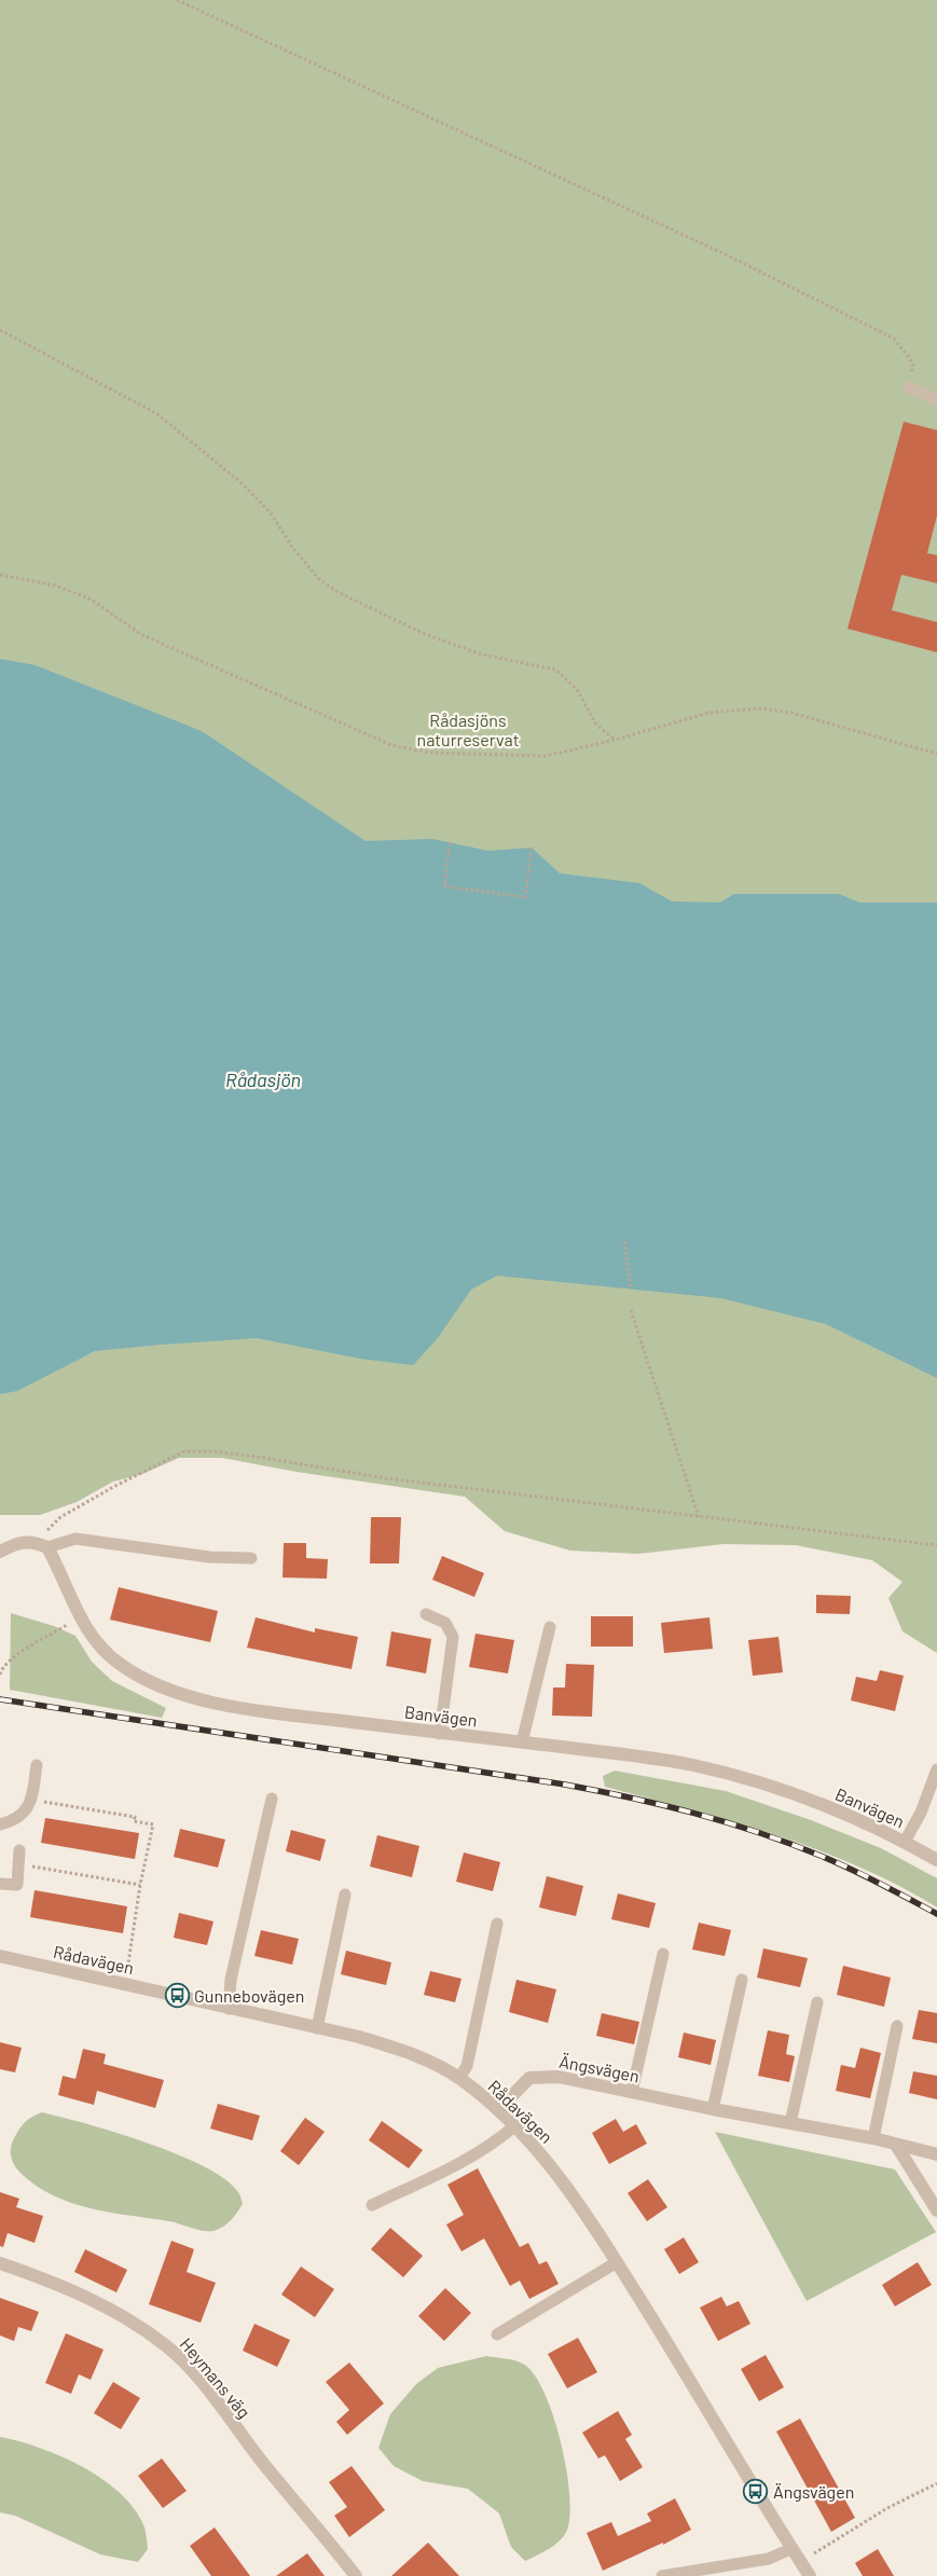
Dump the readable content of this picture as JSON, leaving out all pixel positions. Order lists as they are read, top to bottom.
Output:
{
  "streets": {
    "street": [
      "Banvägen",
      "Rådavägen",
      "Ängsvägen",
      "Heymans väg"
    ]
  },
  "crossings": [
    ["Rådavägen", "Ängsvägen"]
  ],
  "water": ["Rådasjön"],
  "parks": ["Rådasjöns naturreservat"],
  "places": {
    "bus stop": ["Gunnebovägen", "Ängsvägen"]
  }
}
